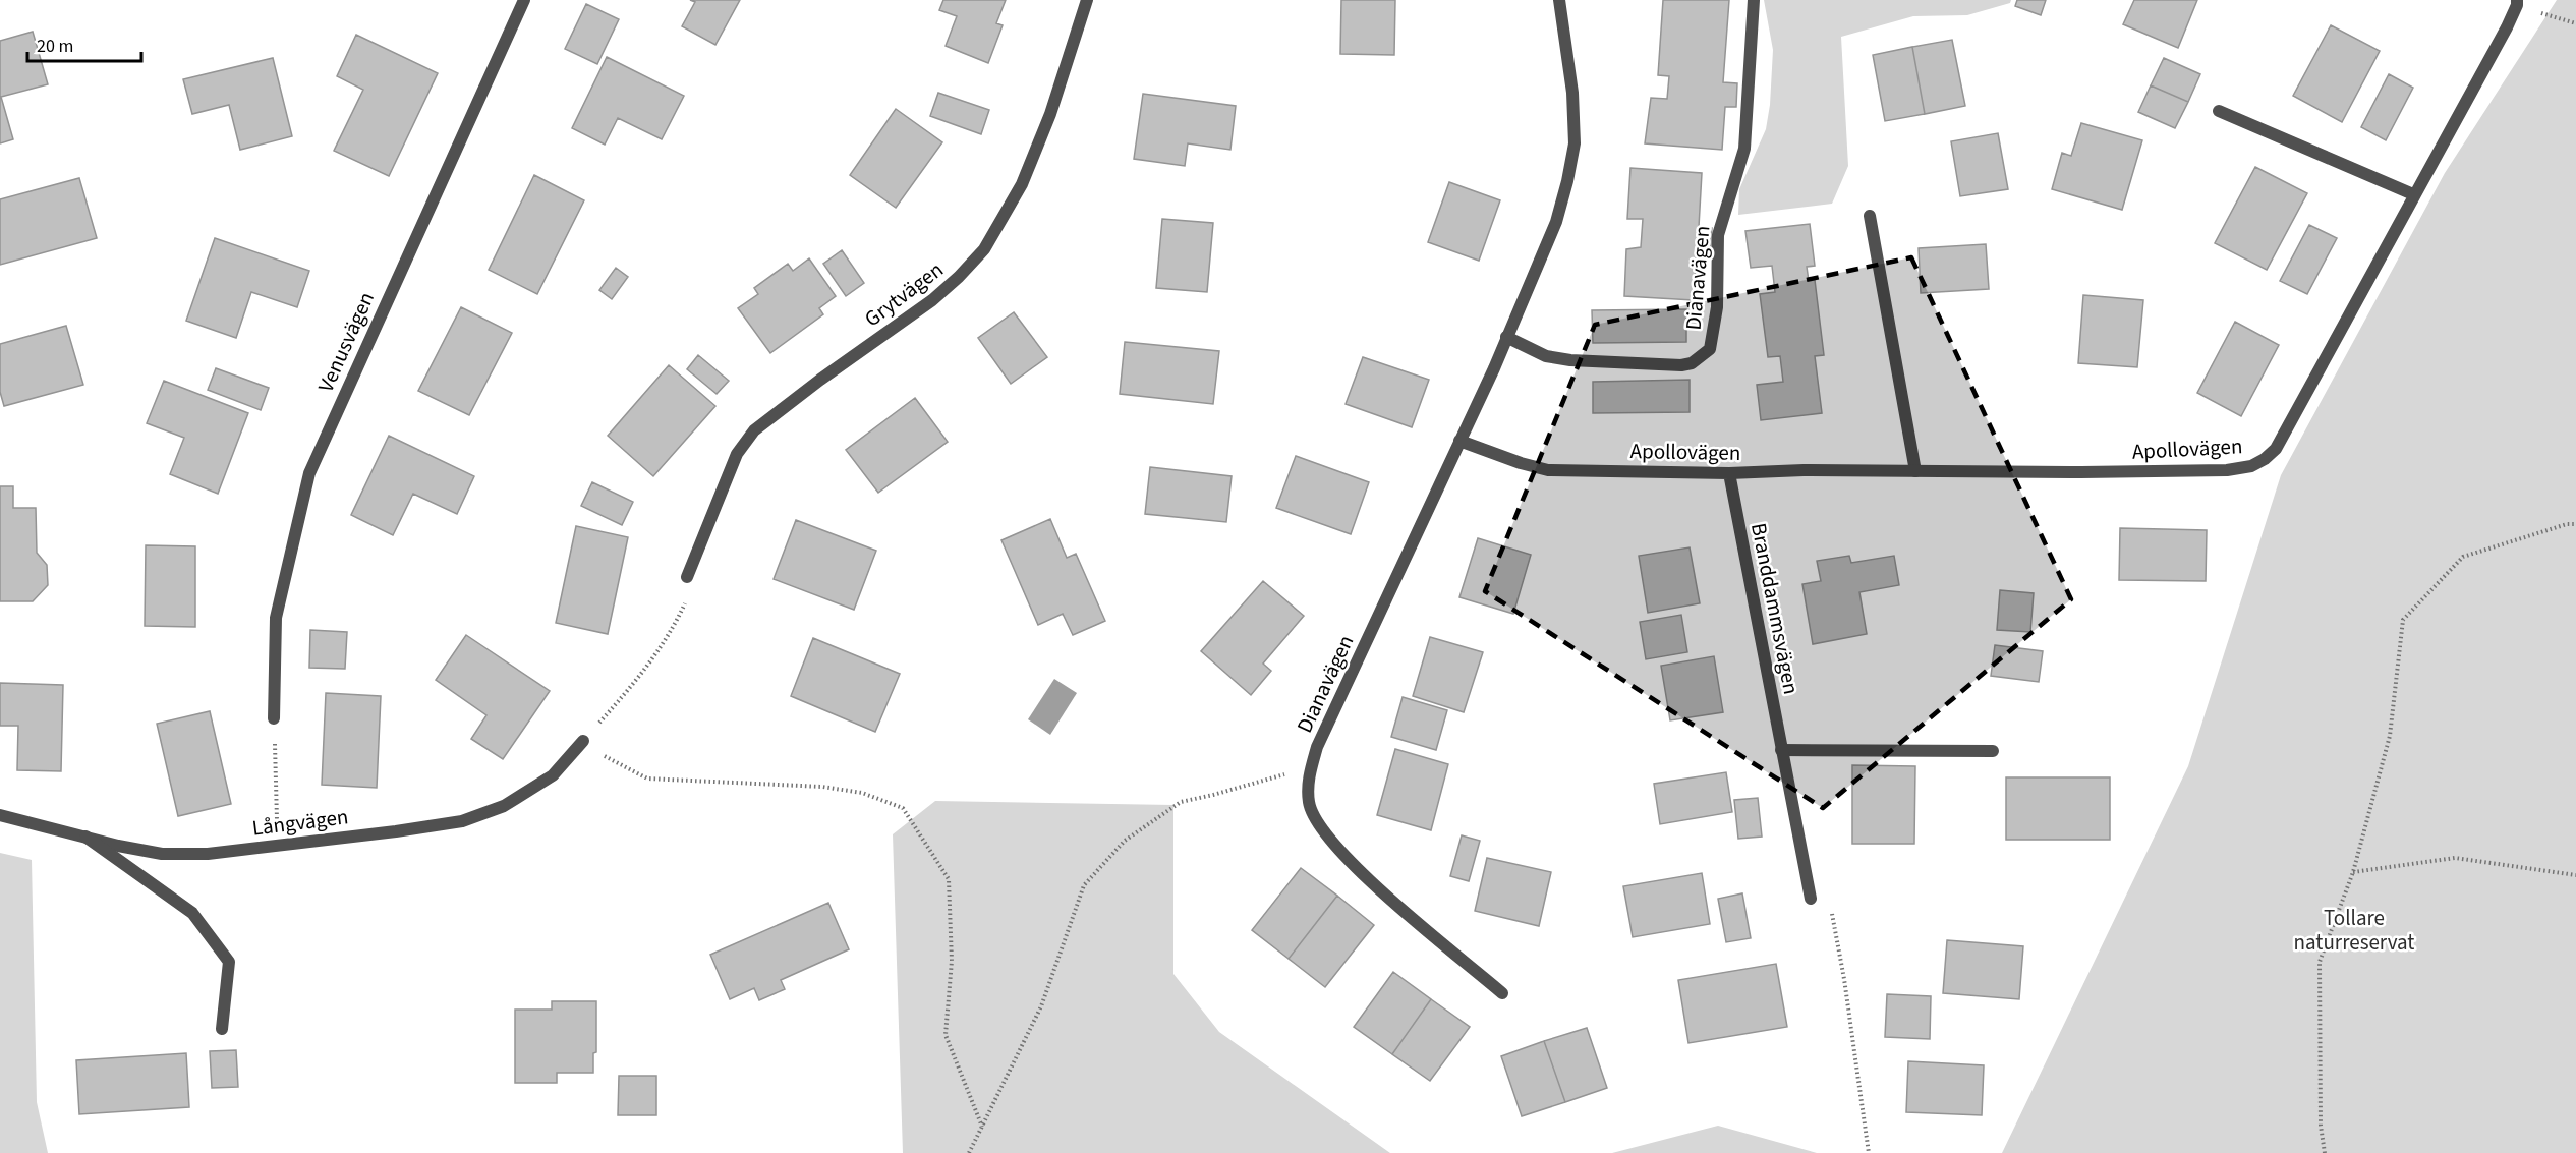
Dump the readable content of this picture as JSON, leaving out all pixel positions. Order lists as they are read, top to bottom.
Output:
{
  "streets": {
    "street": [
      "Dianavägen",
      "Grytvägen",
      "Venusvägen",
      "Apollovägen",
      "Branddammsvägen",
      "Långvägen"
    ]
  },
  "crossings": [
    ["Dianavägen", "Apollovägen"],
    ["Apollovägen", "Branddammsvägen"]
  ],
  "parks": ["Tollare naturreservat"],
  "scale_bar": "20 m"
}
